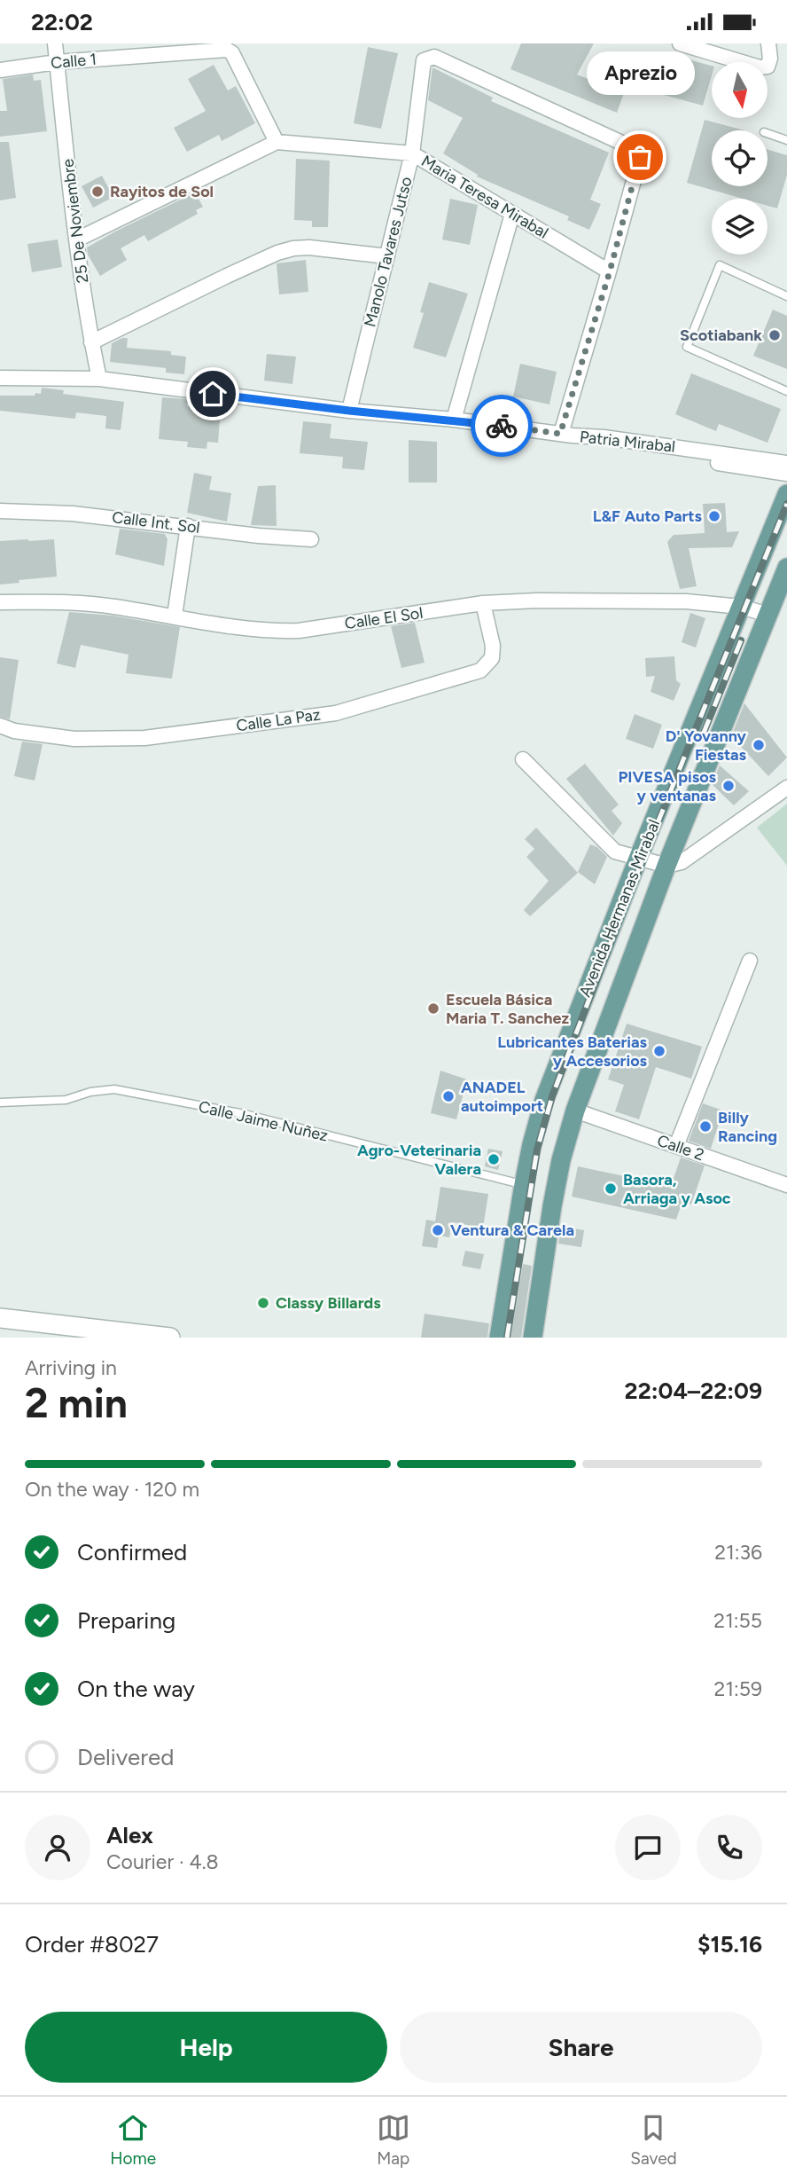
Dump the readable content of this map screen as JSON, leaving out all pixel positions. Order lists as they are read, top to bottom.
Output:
{
  "streets": {
    "main road": ["Avenida Hermanas Mirabal"],
    "street": [
      "Calle 1",
      "Maria Teresa Mirabal",
      "25 De Noviembre",
      "Manolo Tavares Jutso",
      "Patria Mirabal",
      "Calle Int. Sol",
      "Calle El Sol",
      "Calle La Paz",
      "Calle 2"
    ],
    "lane": ["Calle Jaime Nuñez"]
  },
  "crossings": [
    ["Calle 1", "Maria Teresa Mirabal"],
    ["Calle 1", "25 De Noviembre"],
    ["Maria Teresa Mirabal", "Manolo Tavares Jutso"],
    ["25 De Noviembre", "Patria Mirabal"],
    ["Manolo Tavares Jutso", "Patria Mirabal"],
    ["Calle El Sol", "Calle La Paz"],
    ["Calle El Sol", "Avenida Hermanas Mirabal"],
    ["Avenida Hermanas Mirabal", "Calle Jaime Nuñez"],
    ["Avenida Hermanas Mirabal", "Calle 2"]
  ],
  "places": [
    "Aprezio",
    "Rayitos de Sol",
    "Scotiabank",
    "L&F Auto Parts",
    "D' Yovanny Fiestas",
    "PIVESA pisos y ventanas",
    "Escuela Básica Maria T. Sanchez",
    "Lubricantes Baterias y Accesorios",
    "ANADEL autoimport",
    "Billy Rancing",
    "Agro-Veterinaria Valera",
    "Basora, Arriaga y Asoc",
    "Ventura & Carela",
    "Classy Billards"
  ],
  "north": "bottom",
  "page": {
    "status": "22:02",
    "bubble": "Aprezio",
    "heading": ["2 min", "Arriving in", "22:04–22:09"],
    "panel": [
      "Alex",
      "Courier · 4.8",
      "Order #8027",
      "$15.16"
    ],
    "bar": "On the way · 120 m",
    "list": [
      ["Confirmed", "21:36"],
      ["Preparing", "21:55"],
      ["On the way", "21:59"],
      "Delivered"
    ],
    "buttons": ["Help", "Share"],
    "tabs": ["Home", "Map", "Saved"]
  }
}
